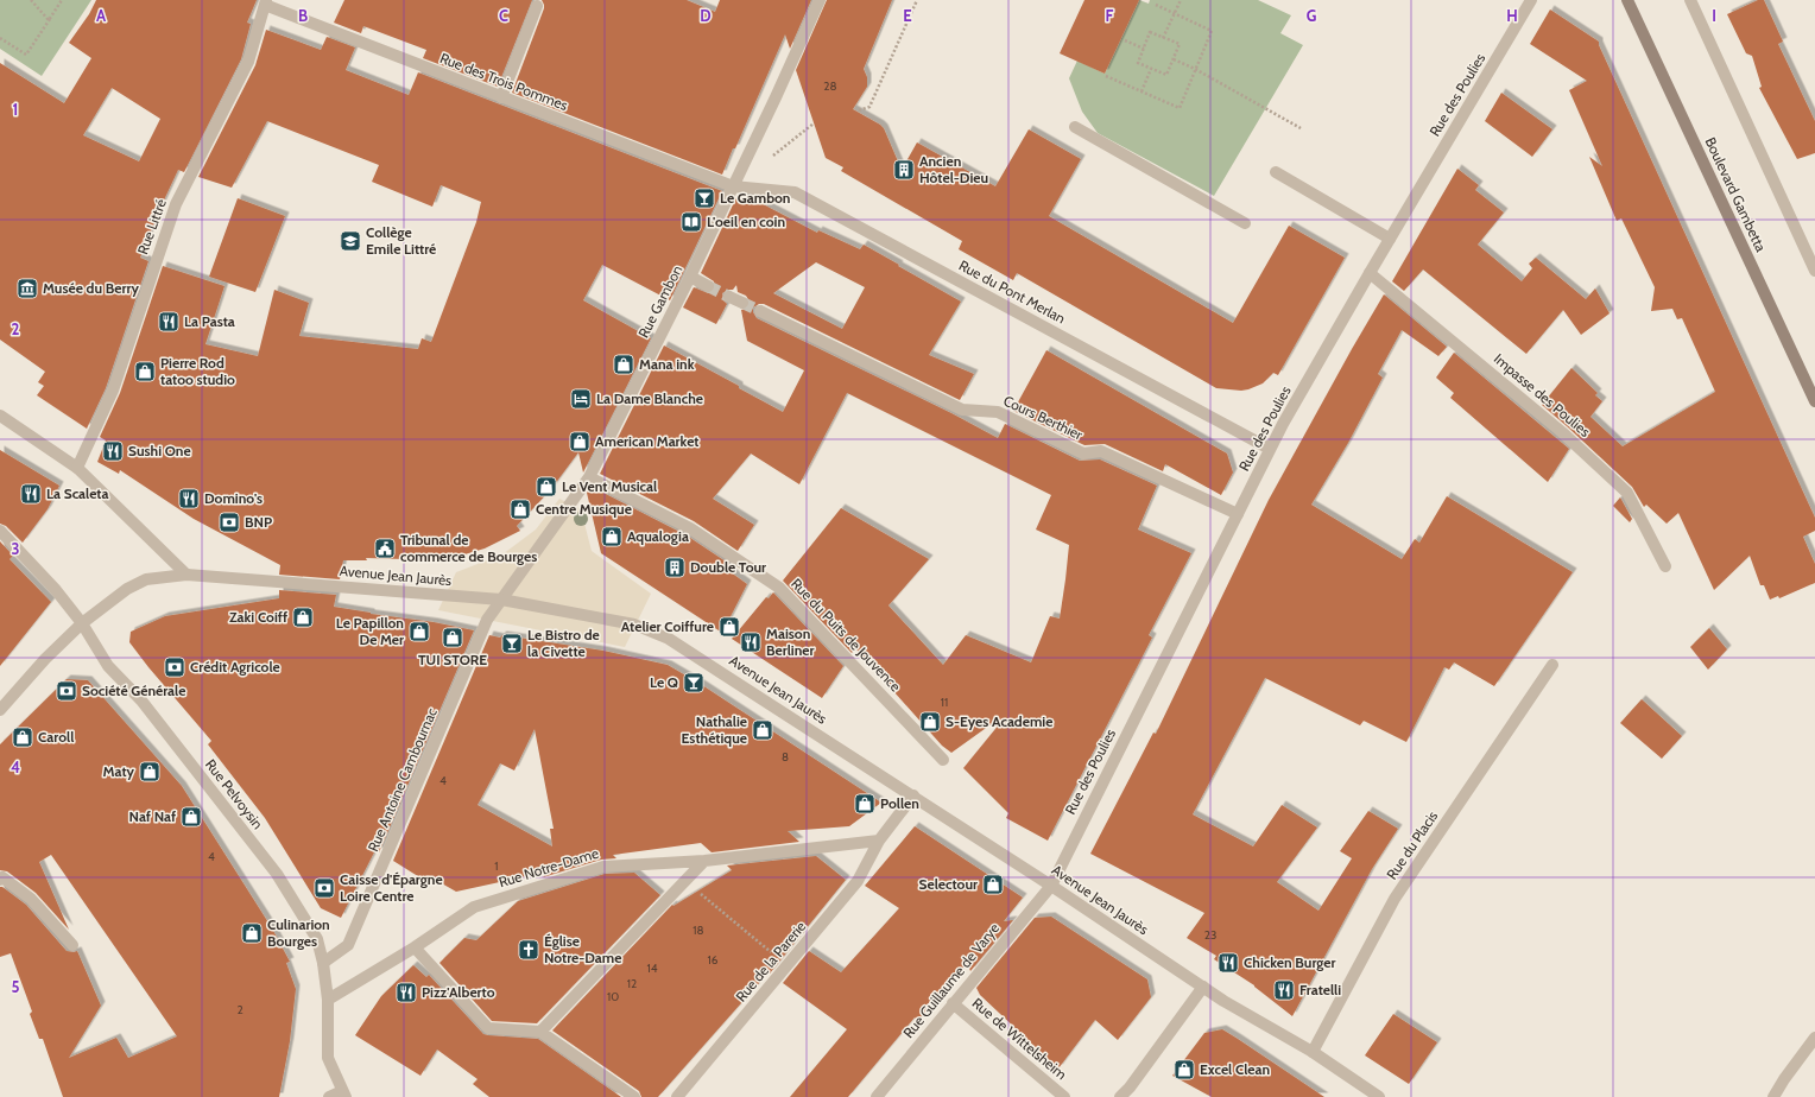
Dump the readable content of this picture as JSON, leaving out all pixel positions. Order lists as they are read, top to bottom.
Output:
{
  "streets": {
    "main road": ["Boulevard Gambetta"],
    "street": [
      "Rue des Trois Pommes",
      "Rue des Poulies",
      "Rue Littré",
      "Rue du Pont Merlan",
      "Rue Gambon",
      "Impasse des Poulies",
      "Cours Berthier",
      "Avenue Jean Jaurès",
      "Rue du Puits de Jouvence",
      "Rue Antoine Cambournac",
      "Rue Pelvoysin",
      "Rue du Placis",
      "Rue Notre-Dame",
      "Rue de la Parerie",
      "Rue Guillaume de Varye",
      "Rue de Wittelsheim"
    ]
  },
  "crossings": [
    ["Rue des Trois Pommes", "Rue Littré"],
    ["Rue des Trois Pommes", "Rue du Pont Merlan"],
    ["Rue des Trois Pommes", "Rue Gambon"],
    ["Rue des Poulies", "Rue du Pont Merlan"],
    ["Rue des Poulies", "Impasse des Poulies"],
    ["Rue des Poulies", "Cours Berthier"],
    ["Rue des Poulies", "Avenue Jean Jaurès"],
    ["Rue des Poulies", "Rue Guillaume de Varye"],
    ["Rue du Pont Merlan", "Rue Gambon"],
    ["Rue Gambon", "Avenue Jean Jaurès"],
    ["Rue Gambon", "Rue du Puits de Jouvence"],
    ["Rue Gambon", "Rue Antoine Cambournac"],
    ["Avenue Jean Jaurès", "Rue Antoine Cambournac"],
    ["Avenue Jean Jaurès", "Rue Pelvoysin"],
    ["Avenue Jean Jaurès", "Rue du Placis"],
    ["Avenue Jean Jaurès", "Rue Guillaume de Varye"],
    ["Rue Antoine Cambournac", "Rue Pelvoysin"],
    ["Rue Pelvoysin", "Rue Notre-Dame"],
    ["Rue Notre-Dame", "Rue de la Parerie"],
    ["Rue Guillaume de Varye", "Rue de Wittelsheim"]
  ],
  "places": {
    "building": ["Ancien Hôtel-Dieu", "Double Tour"],
    "bar": ["Le Gambon", "Le Bistro de la Civette", "Le Q"],
    "library": ["L'oeil en coin"],
    "school or university": ["Collège Emile Littré"],
    "museum": ["Musée du Berry"],
    "restaurant": [
      "La Pasta",
      "Sushi One",
      "La Scaleta",
      "Domino's",
      "Maison Berliner",
      "Chicken Burger",
      "Fratelli",
      "Pizz'Alberto"
    ],
    "shop": [
      "Mana ink",
      "Pierre Rod tatoo studio",
      "American Market",
      "Le Vent Musical",
      "Centre Musique",
      "Aqualogia",
      "Zaki Coiff",
      "Atelier Coiffure",
      "Le Papillon De Mer",
      "TUI STORE",
      "S-Eyes Academie",
      "Nathalie Esthétique",
      "Caroll",
      "Maty",
      "Pollen",
      "Naf Naf",
      "Selectour",
      "Culinarion Bourges",
      "Excel Clean"
    ],
    "hotel": ["La Dame Blanche"],
    "bank": [
      "BNP",
      "Crédit Agricole",
      "Société Générale",
      "Caisse d'Épargne Loire Centre"
    ],
    "public building": ["Tribunal de commerce de Bourges"],
    "church": ["Église Notre-Dame"]
  },
  "house_numbers": [
    "28",
    "11",
    "8",
    "4",
    "4",
    "1",
    "18",
    "23",
    "16",
    "14",
    "12",
    "10",
    "2"
  ],
  "grid": {
    "columns": [
      "A",
      "B",
      "C",
      "D",
      "E",
      "F",
      "G",
      "H",
      "I"
    ],
    "rows": [
      "1",
      "2",
      "3",
      "4",
      "5"
    ]
  }
}
